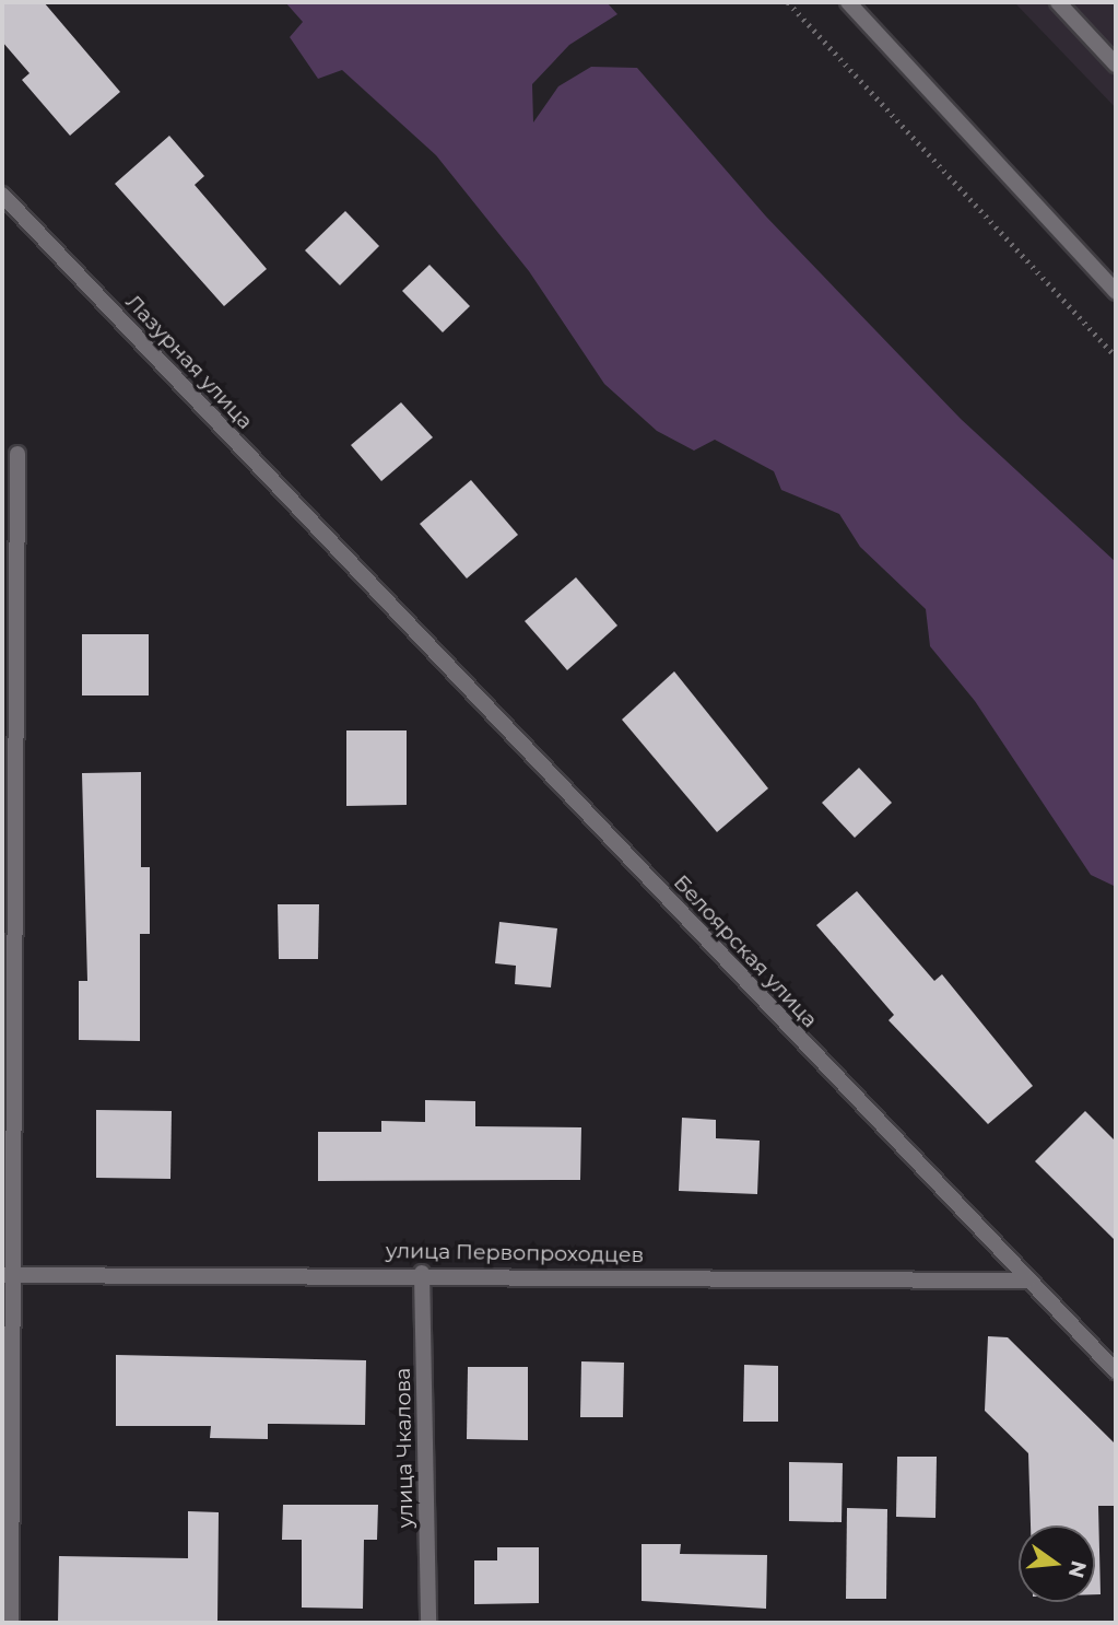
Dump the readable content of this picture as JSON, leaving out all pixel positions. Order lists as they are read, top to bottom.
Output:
{
  "streets": {
    "street": [
      "Лазурная улица",
      "Белоярская улица",
      "улица Первопроходцев",
      "улица Чкалова"
    ]
  },
  "crossings": [
    ["Лазурная улица", "Белоярская улица"],
    ["Белоярская улица", "улица Первопроходцев"],
    ["улица Первопроходцев", "улица Чкалова"]
  ],
  "north": "right"
}
